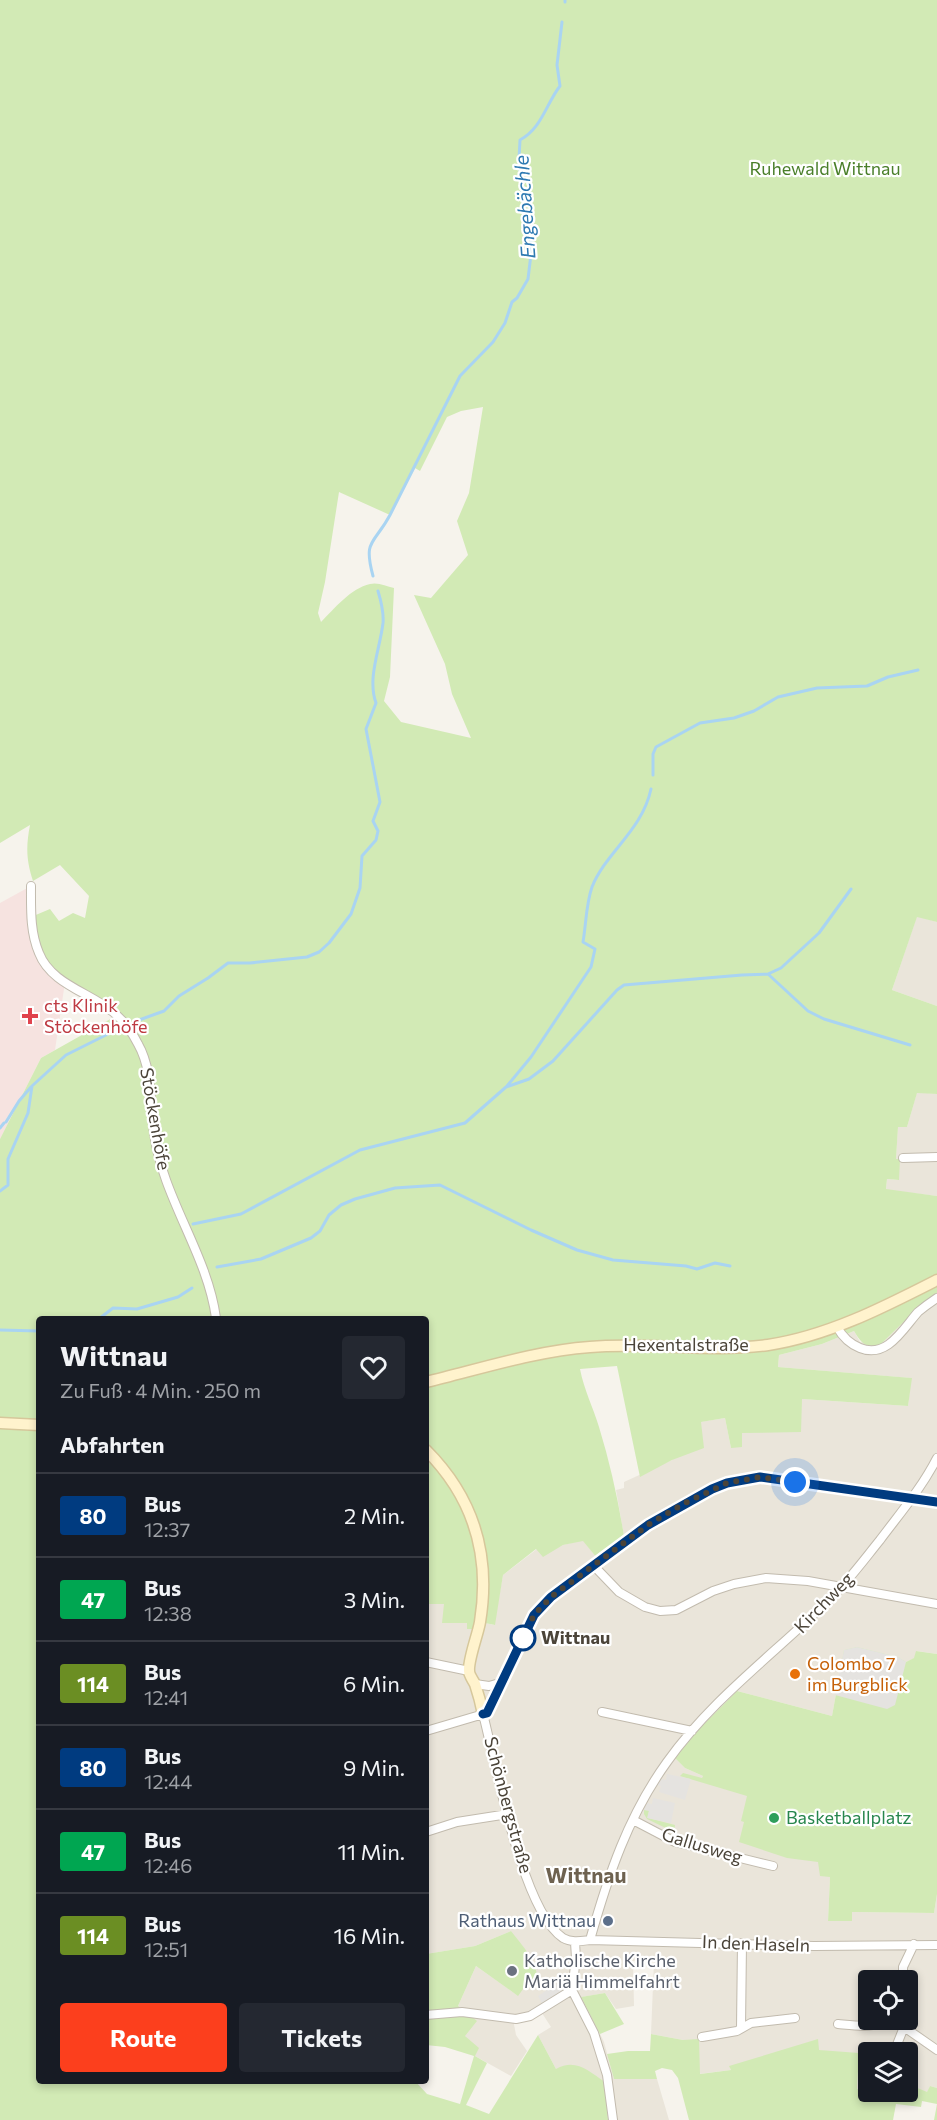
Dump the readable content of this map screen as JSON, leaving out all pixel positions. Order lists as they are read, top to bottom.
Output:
{
  "streets": {
    "main road": ["Hexentalstraße"],
    "street": [
      "Stöckenhöfe",
      "Kirchweg",
      "Schönbergstraße",
      "Gallusweg",
      "In den Haseln"
    ]
  },
  "crossings": [
    ["Kirchweg", "Gallusweg"],
    ["Kirchweg", "In den Haseln"],
    ["Schönbergstraße", "In den Haseln"]
  ],
  "districts": ["Wittnau"],
  "water": ["Engebächle"],
  "parks": ["Ruhewald Wittnau"],
  "places": {
    "health": ["cts Klinik Stöckenhöfe"],
    "other": [
      "Wittnau",
      "Colombo 7 im Burgblick",
      "Basketballplatz",
      "Rathaus Wittnau",
      "Katholische Kirche Mariä Himmelfahrt"
    ]
  },
  "lines": ["bus line 80"],
  "page": {
    "heading": [
      ["Wittnau", "Zu Fuß · 4 Min. · 250 m"],
      "Abfahrten"
    ],
    "list": [
      {
        "mark": "80",
        "name": "Bus",
        "note": "12:37",
        "value": "2 Min."
      },
      {
        "mark": "47",
        "name": "Bus",
        "note": "12:38",
        "value": "3 Min."
      },
      {
        "mark": "114",
        "name": "Bus",
        "note": "12:41",
        "value": "6 Min."
      },
      {
        "mark": "80",
        "name": "Bus",
        "note": "12:44",
        "value": "9 Min."
      },
      {
        "mark": "47",
        "name": "Bus",
        "note": "12:46",
        "value": "11 Min."
      },
      {
        "mark": "114",
        "name": "Bus",
        "note": "12:51",
        "value": "16 Min."
      }
    ],
    "buttons": ["Route", "Tickets"]
  }
}
